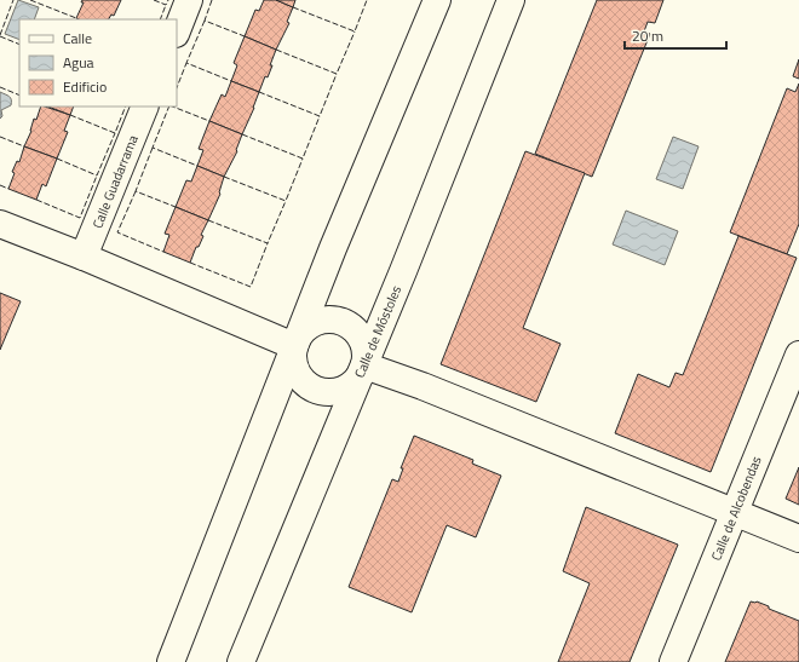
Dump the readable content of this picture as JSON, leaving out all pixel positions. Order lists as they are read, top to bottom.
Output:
{
  "streets": {
    "street": ["Calle Guadarrama", "Calle de Móstoles", "Calle de Alcobendas"]
  },
  "legend": ["Calle", "Agua", "Edificio"],
  "scale_bar": "20 m"
}
